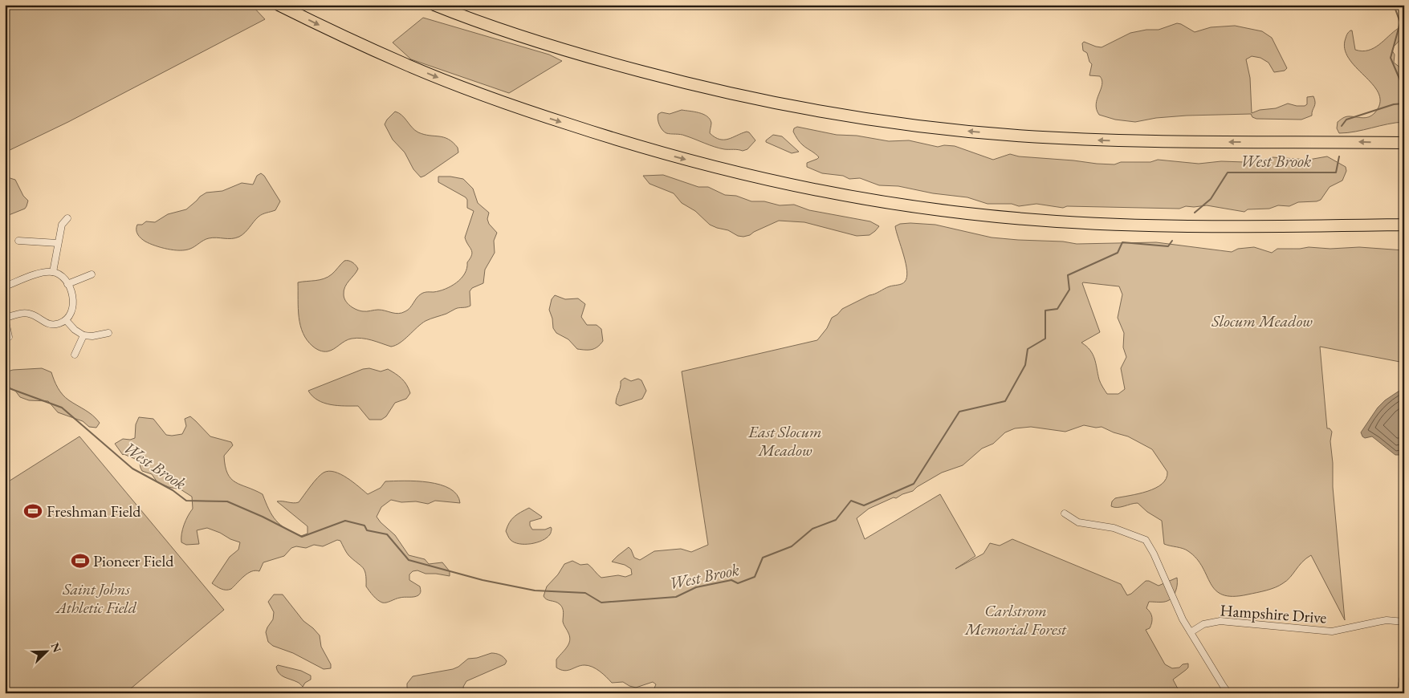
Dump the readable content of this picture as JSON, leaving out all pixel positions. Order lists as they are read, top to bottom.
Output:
{
  "streets": {
    "street": ["Hampshire Drive"]
  },
  "water": ["West Brook"],
  "parks": [
    "Slocum Meadow",
    "East Slocum Meadow",
    "Saint Johns Athletic Field",
    "Carlstrom Memorial Forest"
  ],
  "places": {
    "sports": ["Freshman Field", "Pioneer Field"]
  },
  "north": "top right"
}
